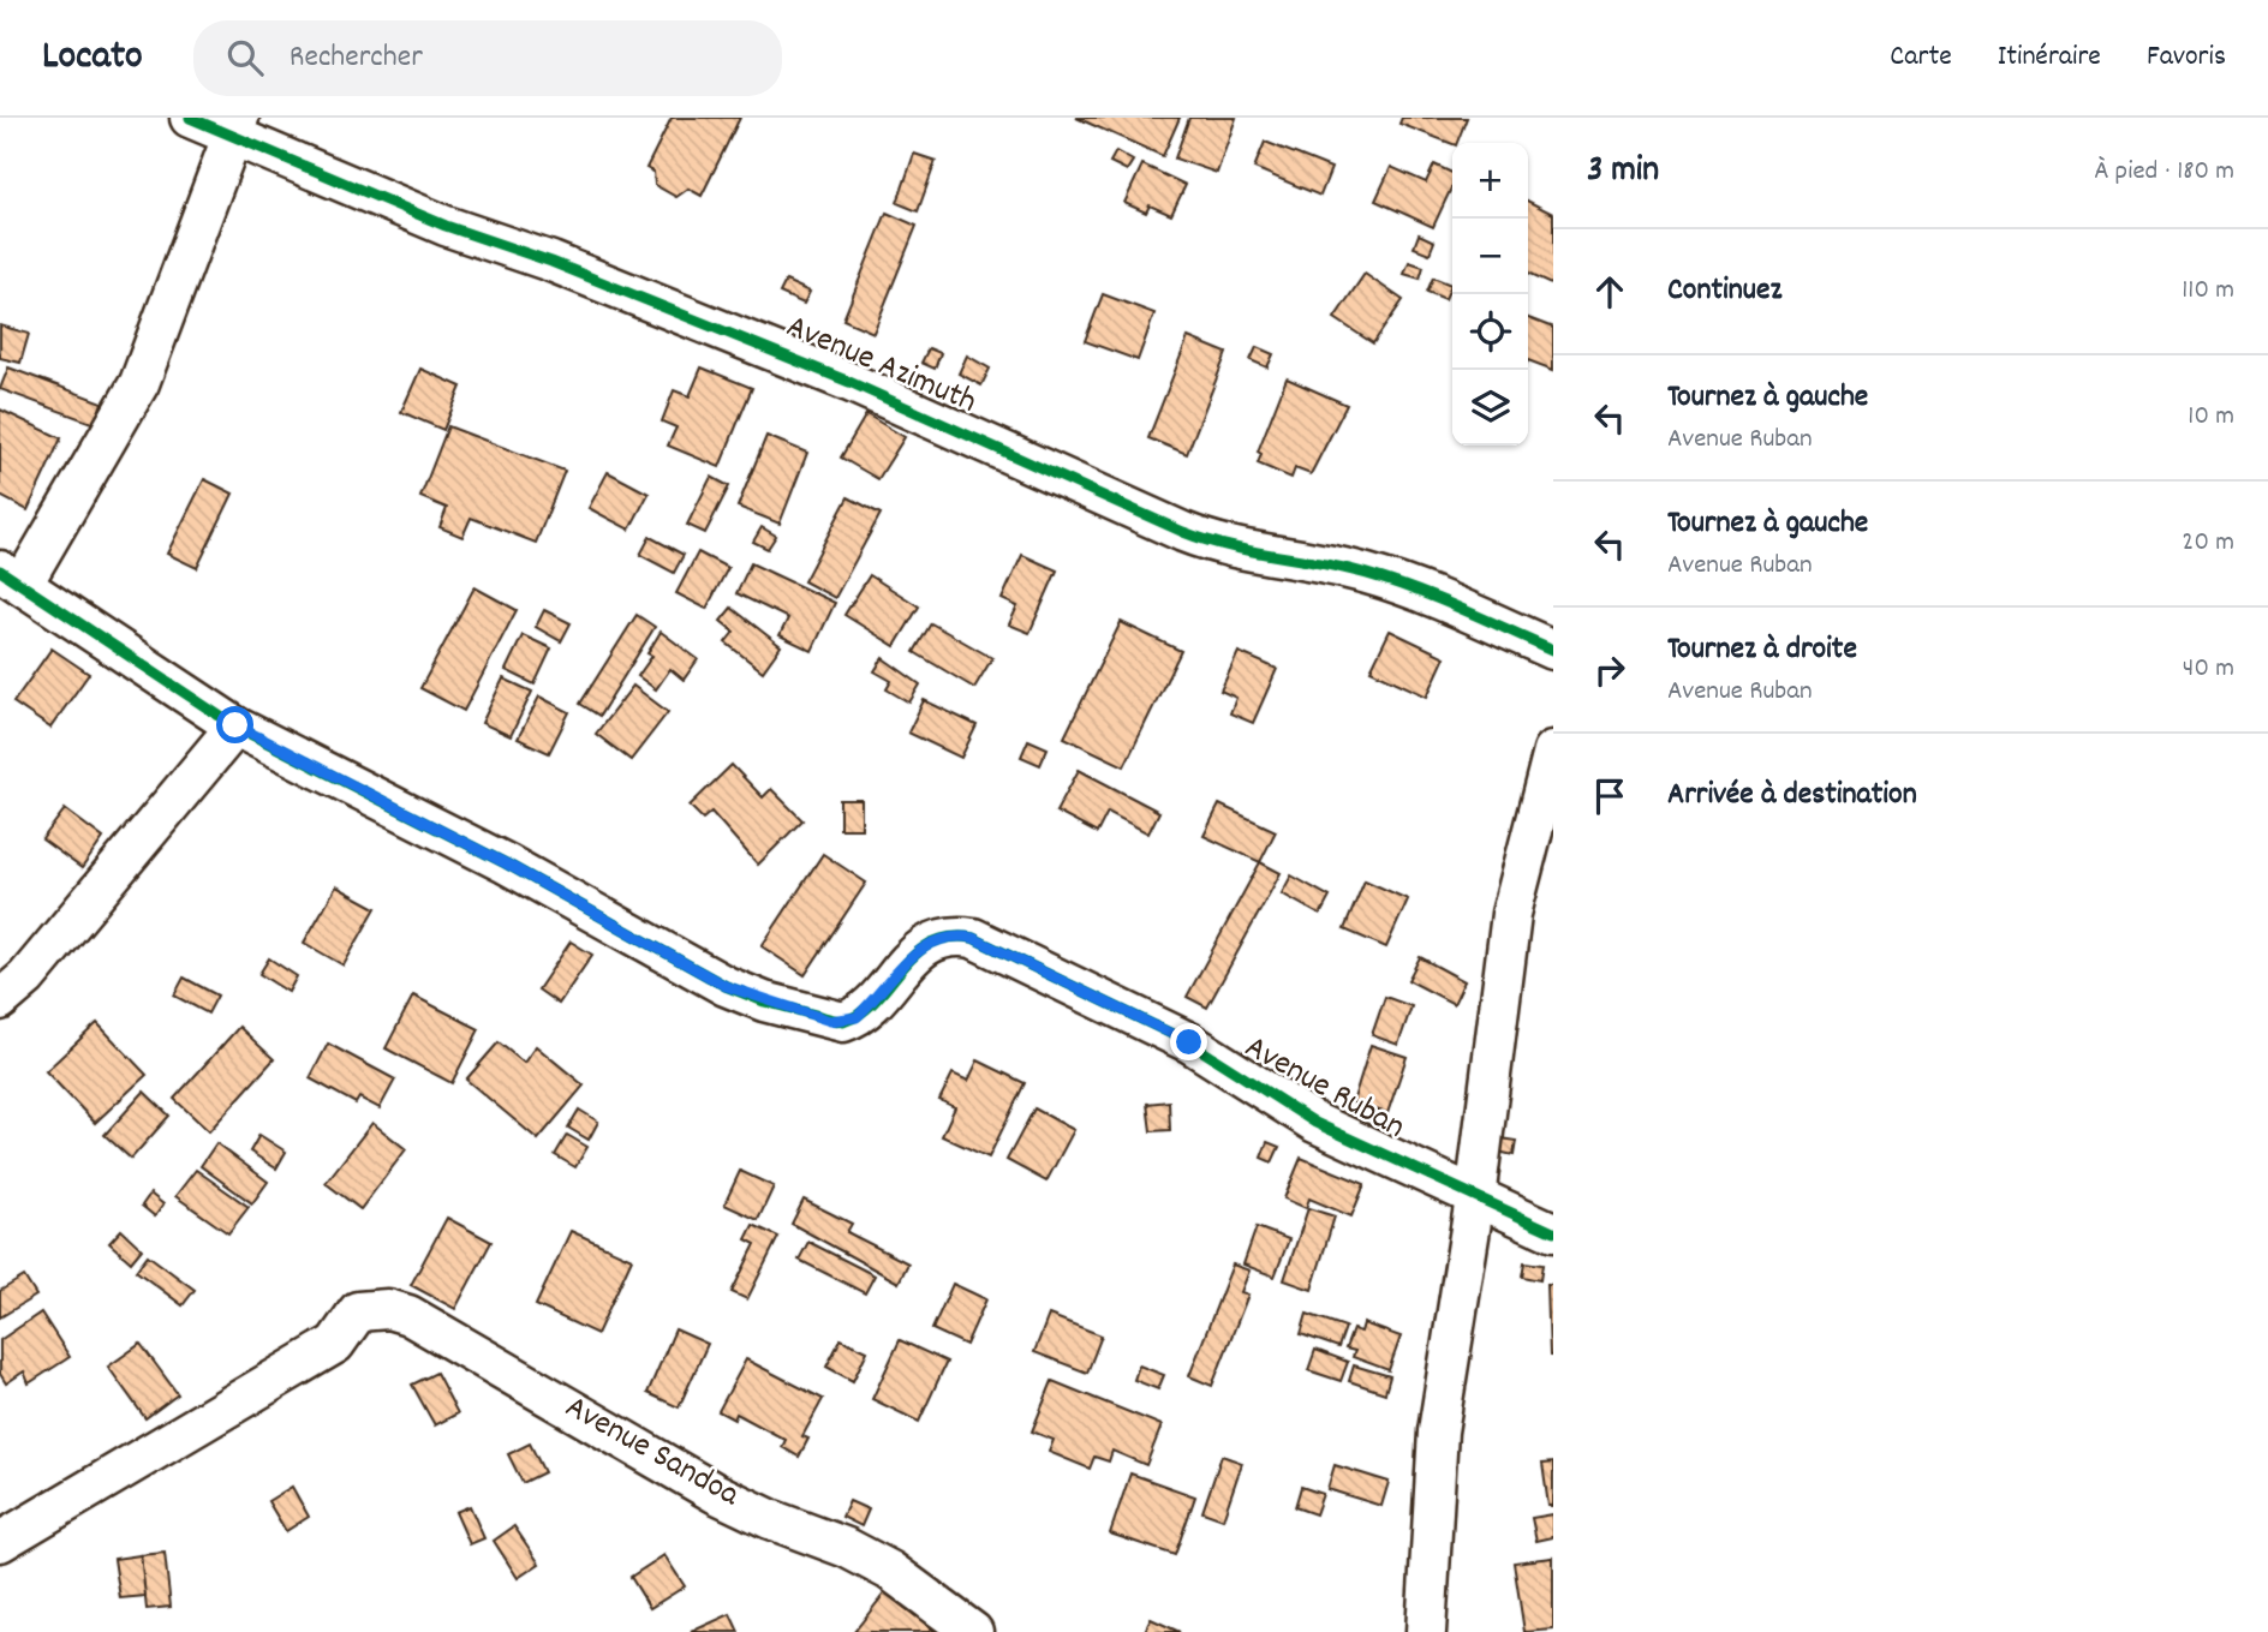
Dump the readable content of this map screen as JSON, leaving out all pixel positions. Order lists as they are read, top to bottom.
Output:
{
  "streets": {
    "street": ["Avenue Azimuth", "Avenue Ruban", "Avenue Sandoa"]
  },
  "page": {
    "header": "Locato",
    "search": "Rechercher",
    "nav": ["Carte", "Itinéraire", "Favoris"],
    "heading": ["3 min", "À pied · 180 m"],
    "map_buttons": ["+", "−"],
    "list": [
      ["Continuez", "110 m"],
      ["Tournez à gauche", "Avenue Ruban", "10 m"],
      ["Tournez à gauche", "Avenue Ruban", "20 m"],
      ["Tournez à droite", "Avenue Ruban", "40 m"],
      "Arrivée à destination"
    ]
  }
}
